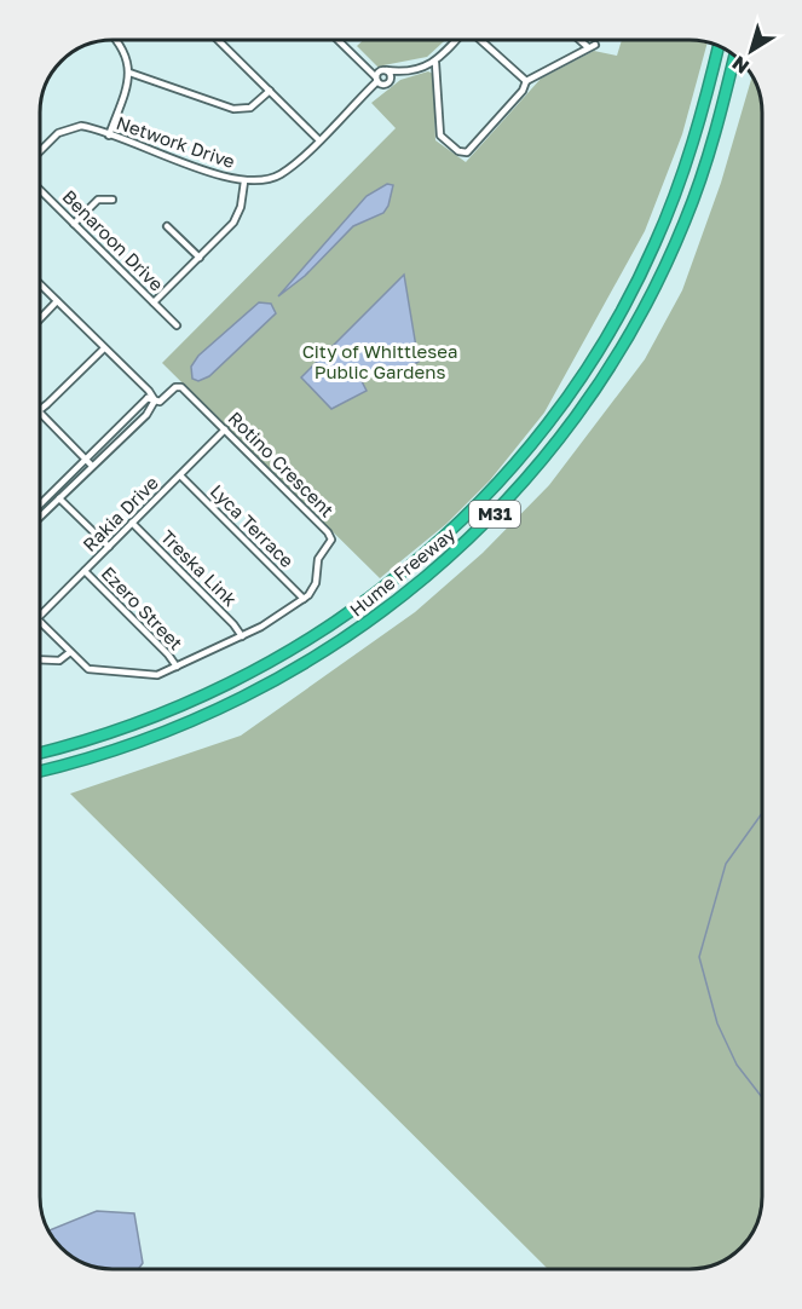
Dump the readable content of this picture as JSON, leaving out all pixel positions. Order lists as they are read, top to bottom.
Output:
{
  "streets": {
    "highway": ["M31", "Hume Freeway"],
    "street": [
      "Network Drive",
      "Benaroon Drive",
      "Rotino Crescent",
      "Rakia Drive",
      "Lyca Terrace",
      "Treska Link",
      "Ezero Street"
    ]
  },
  "crossings": [
    ["Rotino Crescent", "Rakia Drive"],
    ["Rotino Crescent", "Lyca Terrace"],
    ["Rakia Drive", "Lyca Terrace"],
    ["Rakia Drive", "Treska Link"],
    ["Rakia Drive", "Ezero Street"]
  ],
  "parks": ["City of Whittlesea Public Gardens"],
  "north": "bottom left"
}
